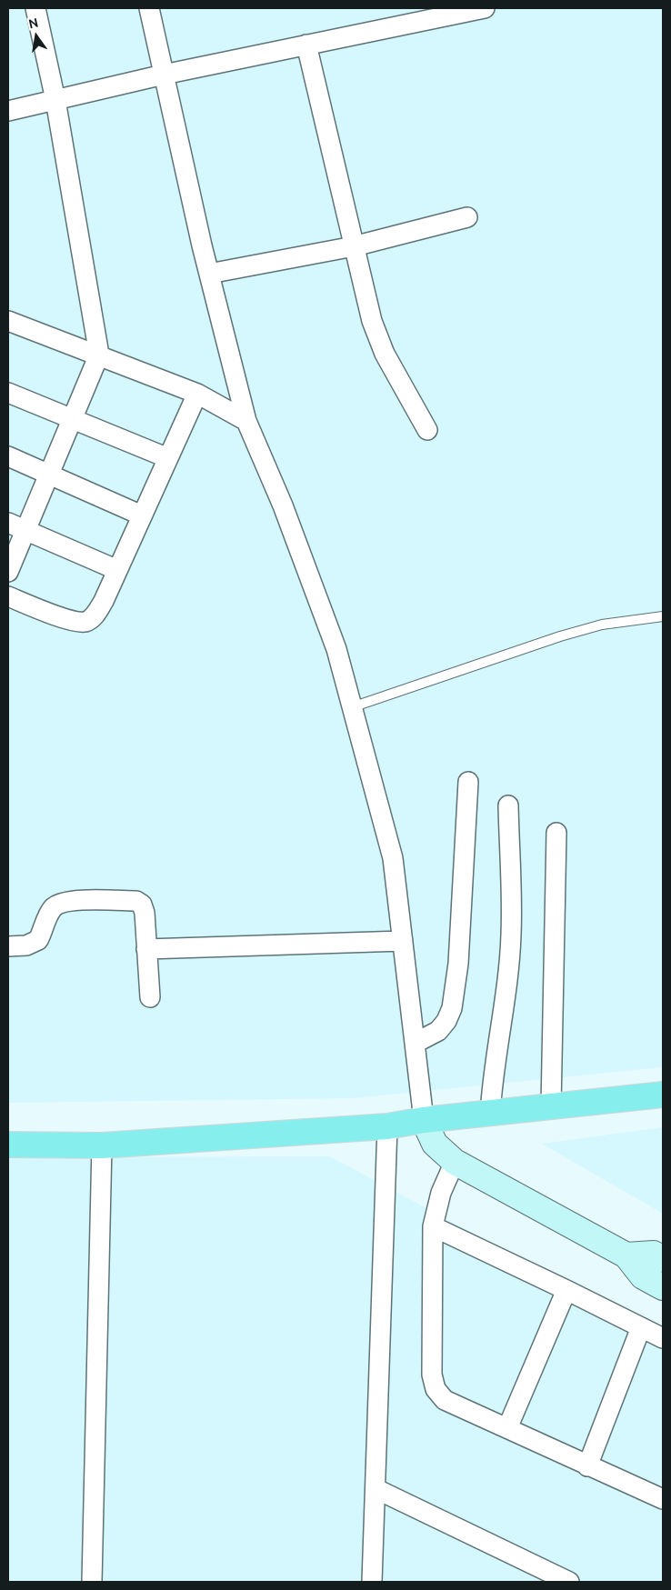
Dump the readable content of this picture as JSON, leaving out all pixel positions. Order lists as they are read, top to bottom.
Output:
{
  "north": "top"
}
